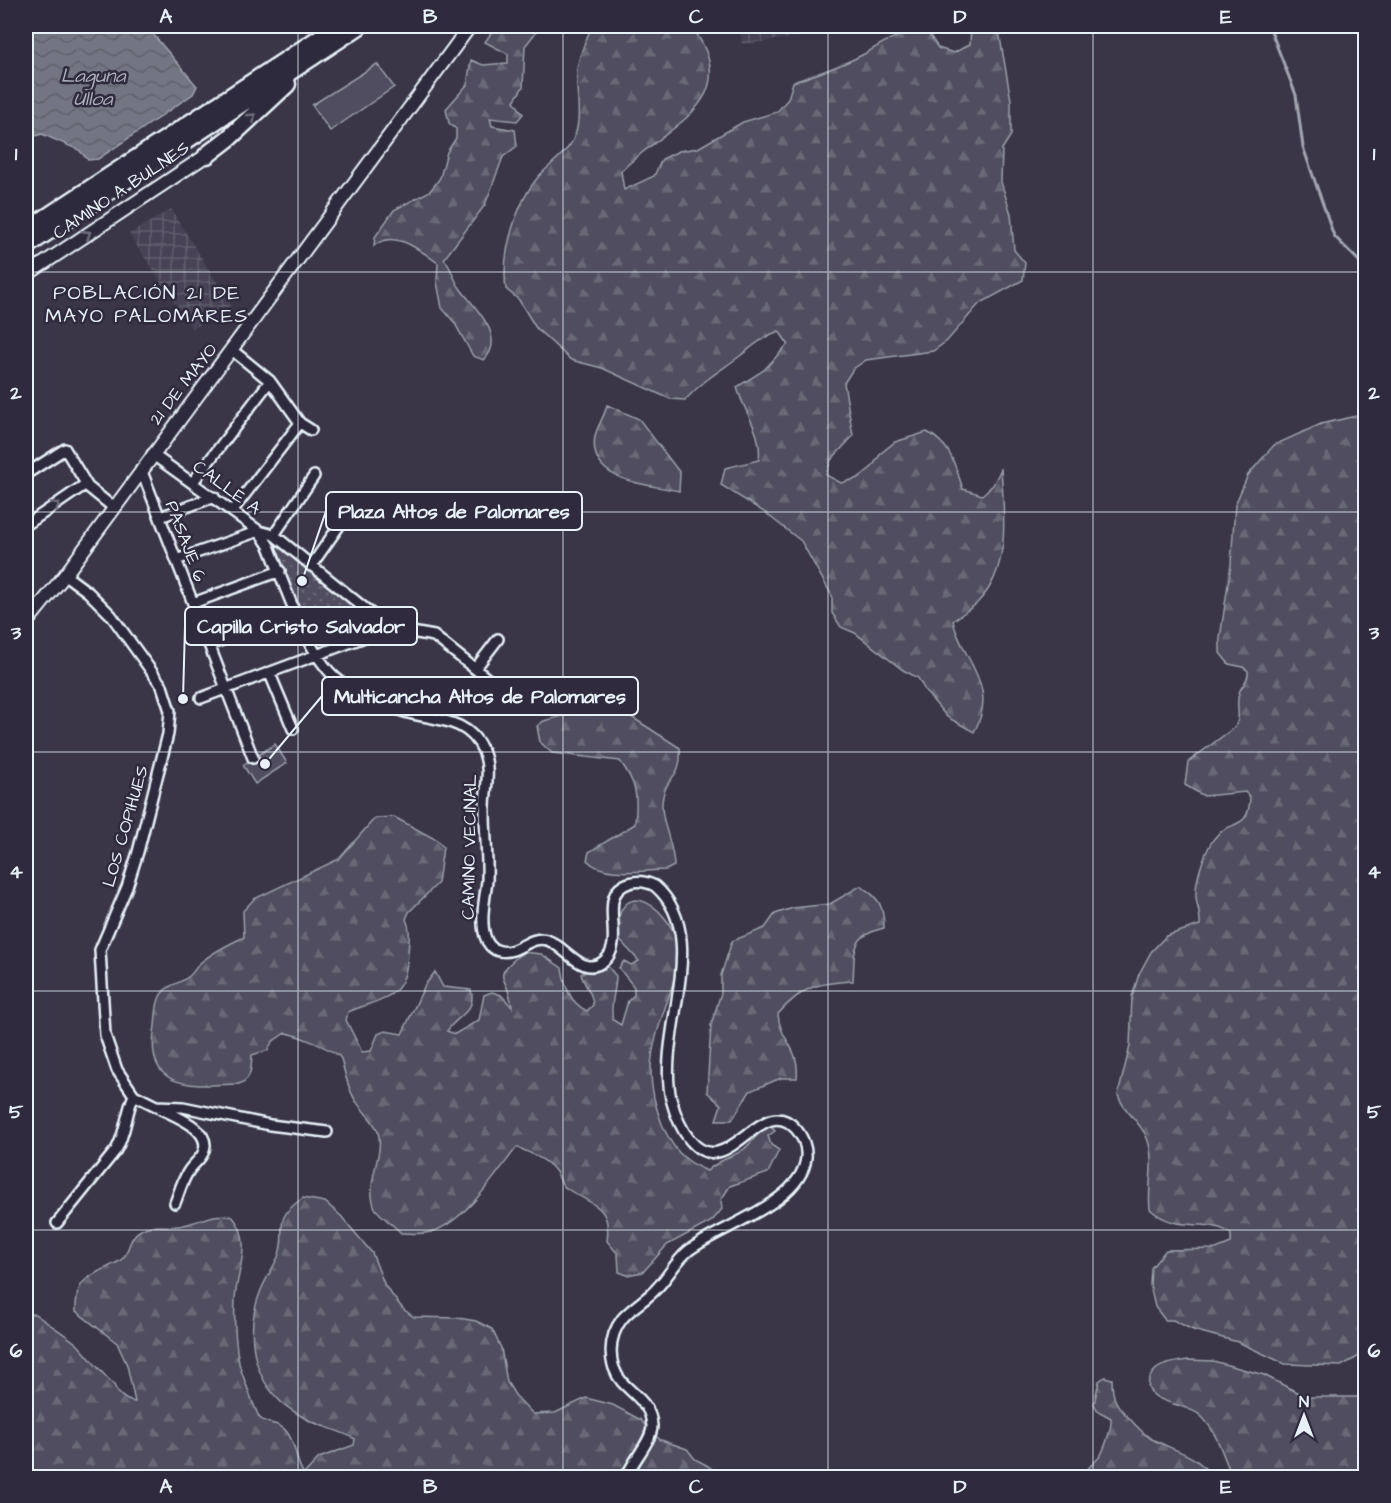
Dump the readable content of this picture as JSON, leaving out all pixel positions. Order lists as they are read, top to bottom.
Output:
{
  "streets": {
    "street": [
      "CAMINO A BULNES",
      "21 DE MAYO",
      "CALLE A",
      "PASAJE 6",
      "LOS COPIHUES",
      "CAMINO VECINAL"
    ]
  },
  "crossings": [
    ["21 DE MAYO", "CALLE A"],
    ["21 DE MAYO", "PASAJE 6"],
    ["21 DE MAYO", "LOS COPIHUES"],
    ["CALLE A", "CAMINO VECINAL"]
  ],
  "one_way": ["CAMINO A BULNES"],
  "districts": ["POBLACIÓN 21 DE MAYO PALOMARES"],
  "water": ["Laguna Ulloa"],
  "places": ["Plaza Altos de Palomares", "Capilla Cristo Salvador", "Multicancha Altos de Palomares"],
  "north": "top",
  "grid": {
    "columns": [
      "A",
      "B",
      "C",
      "D",
      "E"
    ],
    "rows": [
      "1",
      "2",
      "3",
      "4",
      "5",
      "6"
    ]
  }
}
